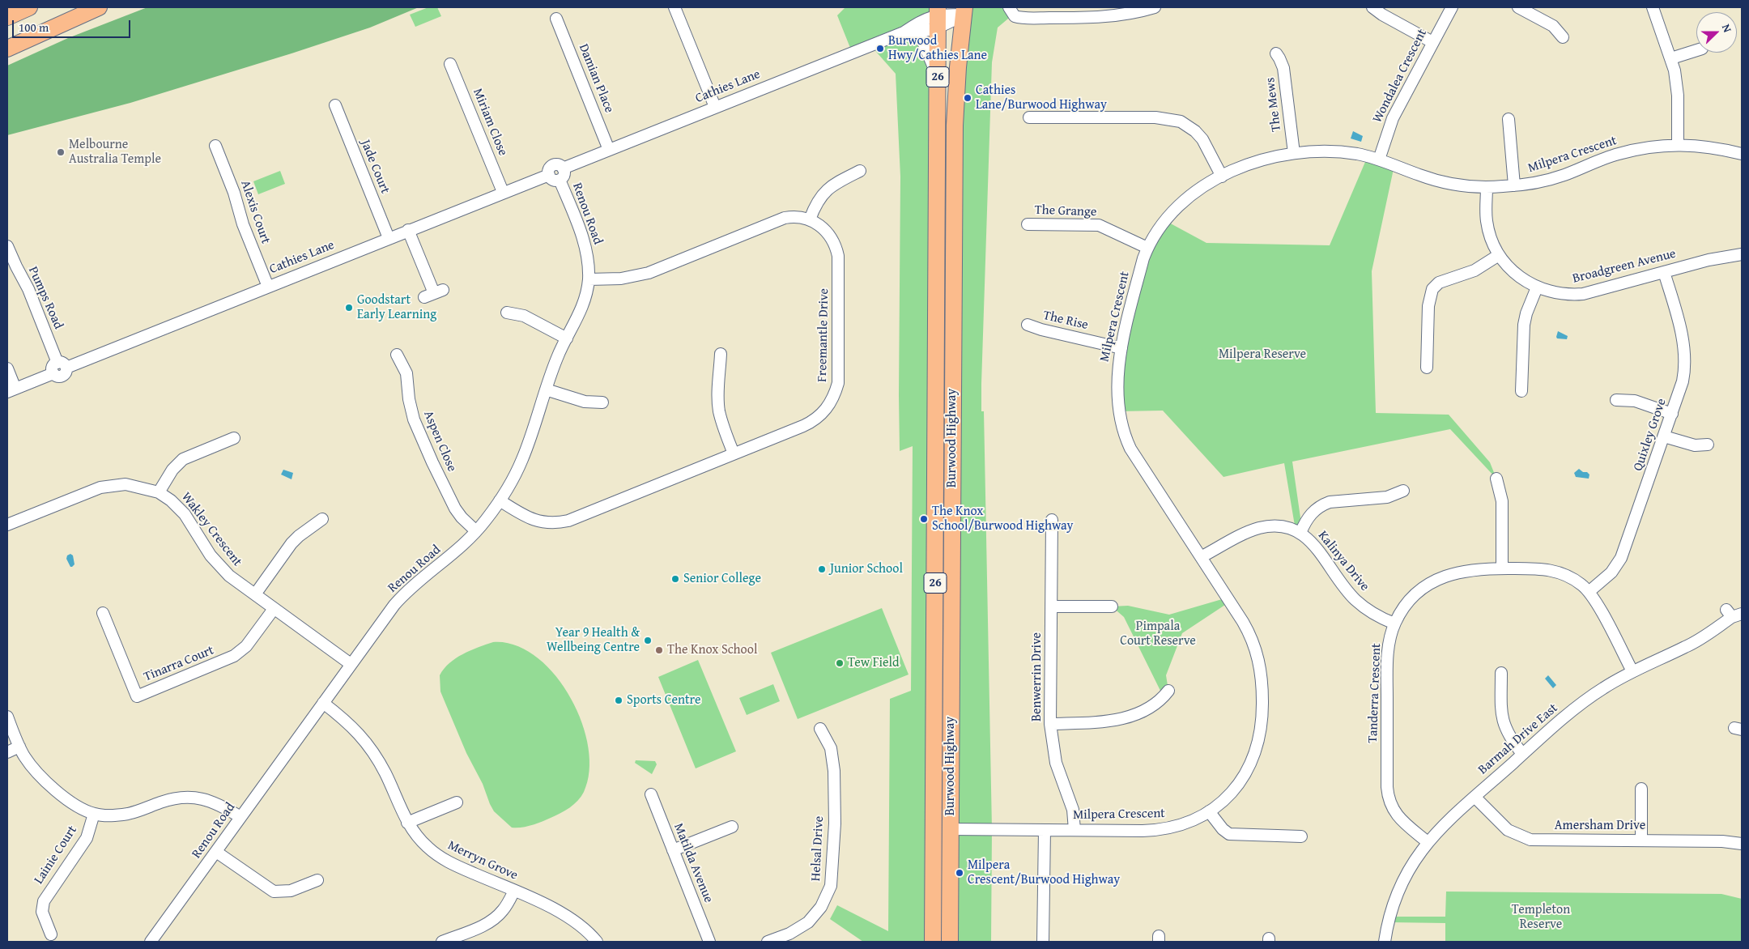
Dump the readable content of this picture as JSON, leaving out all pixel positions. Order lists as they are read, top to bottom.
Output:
{
  "streets": {
    "highway": ["26", "Burwood Highway"],
    "street": [
      "Wondalea Crescent",
      "Damian Place",
      "Cathies Lane",
      "The Mews",
      "Miriam Close",
      "Milpera Crescent",
      "Jade Court",
      "The Grange",
      "Alexis Court",
      "Renou Road",
      "Broadgreen Avenue",
      "Pumps Road",
      "The Rise",
      "Freemantle Drive",
      "Quixley Grove",
      "Aspen Close",
      "Wakley Crescent",
      "Kalinya Drive",
      "Tinarra Court",
      "Benwerrin Drive",
      "Tanderra Crescent",
      "Barmah Drive East",
      "Amersham Drive",
      "Helsal Drive",
      "Lainie Court",
      "Merryn Grove",
      "Matilda Avenue"
    ]
  },
  "crossings": [
    ["Wondalea Crescent", "Milpera Crescent"],
    ["Damian Place", "Cathies Lane"],
    ["Cathies Lane", "Miriam Close"],
    ["Cathies Lane", "Jade Court"],
    ["Cathies Lane", "Alexis Court"],
    ["Cathies Lane", "Renou Road"],
    ["Cathies Lane", "Pumps Road"],
    ["Cathies Lane", "Burwood Highway"],
    ["The Mews", "Milpera Crescent"],
    ["Milpera Crescent", "The Grange"],
    ["Milpera Crescent", "Broadgreen Avenue"],
    ["Milpera Crescent", "The Rise"],
    ["Milpera Crescent", "Burwood Highway"],
    ["Milpera Crescent", "Kalinya Drive"],
    ["Milpera Crescent", "Benwerrin Drive"],
    ["Renou Road", "Freemantle Drive"],
    ["Renou Road", "Aspen Close"],
    ["Renou Road", "Wakley Crescent"],
    ["Renou Road", "Merryn Grove"],
    ["Broadgreen Avenue", "Quixley Grove"],
    ["Quixley Grove", "Tanderra Crescent"],
    ["Wakley Crescent", "Tinarra Court"],
    ["Kalinya Drive", "Tanderra Crescent"],
    ["Tanderra Crescent", "Barmah Drive East"],
    ["Barmah Drive East", "Amersham Drive"]
  ],
  "parks": ["Milpera Reserve", "Pimpala Court Reserve", "Templeton Reserve"],
  "places": [
    "Burwood Hwy/Cathies Lane",
    "Cathies Lane/Burwood Highway",
    "Melbourne Australia Temple",
    "Goodstart Early Learning",
    "The Knox School/Burwood Highway",
    "Junior School",
    "Senior College",
    "Year 9 Health & Wellbeing Centre",
    "The Knox School",
    "Tew Field",
    "Sports Centre",
    "Milpera Crescent/Burwood Highway"
  ],
  "scale_bar": "100 m",
  "north": "right"
}
